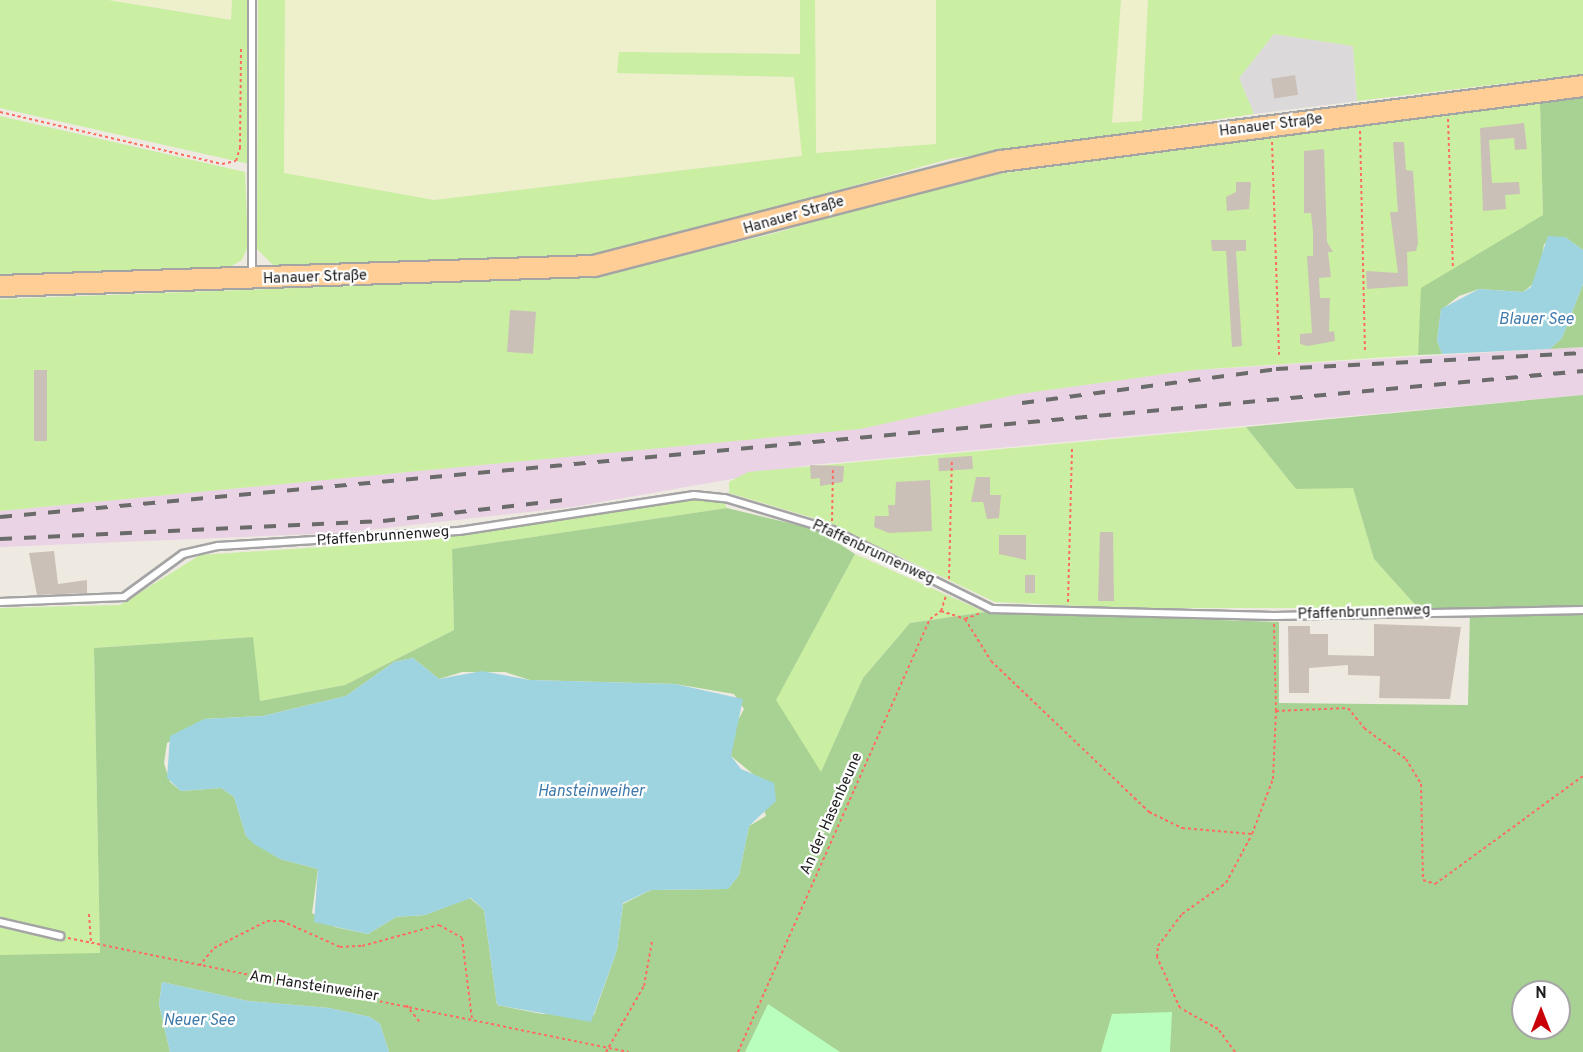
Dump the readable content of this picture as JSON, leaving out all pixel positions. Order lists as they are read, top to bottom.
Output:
{
  "streets": {
    "main road": ["Hanauer Straße"],
    "lane": ["Pfaffenbrunnenweg"],
    "path": ["An der Hasenbeune", "Am Hansteinweiher"]
  },
  "crossings": [
    ["Pfaffenbrunnenweg", "An der Hasenbeune"]
  ],
  "water": ["Blauer See", "Hansteinweiher", "Neuer See"],
  "north": "top"
}
